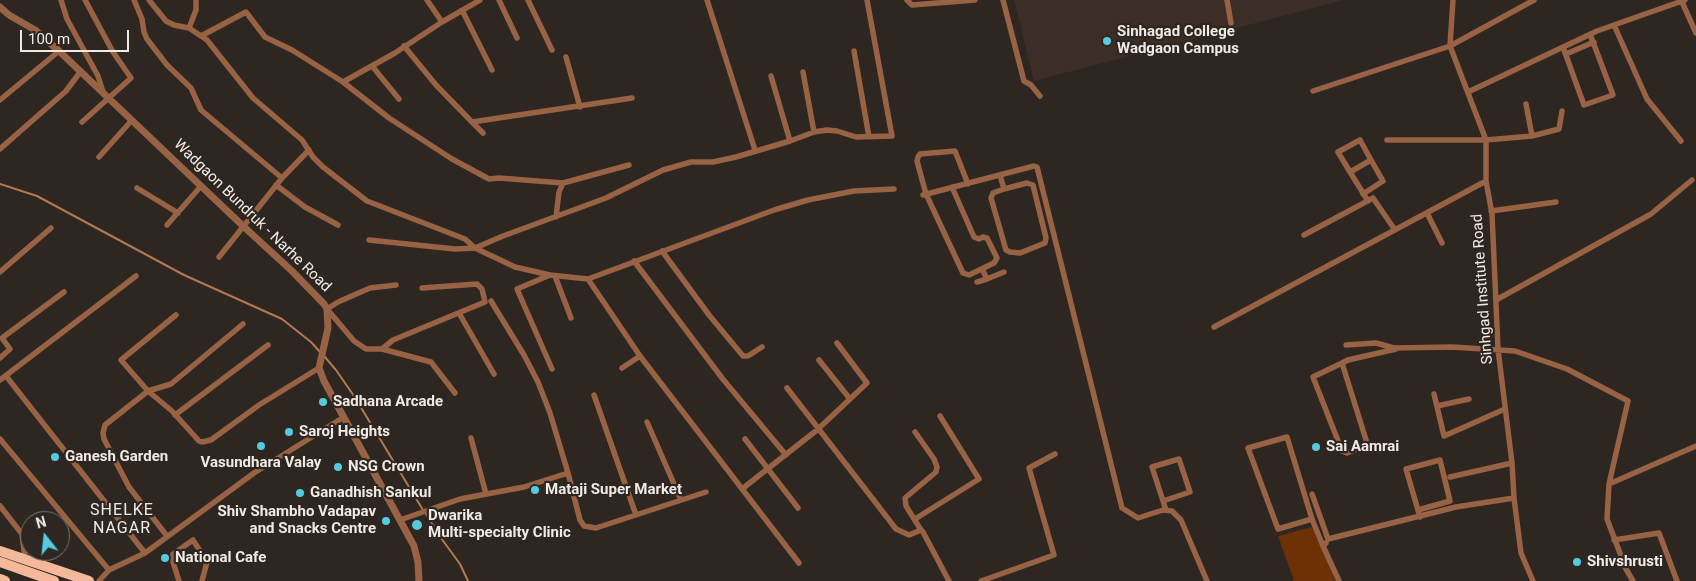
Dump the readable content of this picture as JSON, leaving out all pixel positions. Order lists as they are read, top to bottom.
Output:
{
  "streets": {
    "street": ["Wadgaon Bundruk - Narhe Road", "Sinhgad Institute Road"]
  },
  "districts": ["SHELKE NAGAR"],
  "places": [
    "Sinhagad College Wadgaon Campus",
    "Sadhana Arcade",
    "Saroj Heights",
    "Vasundhara Valay",
    "Sai Aamrai",
    "Ganesh Garden",
    "NSG Crown",
    "Mataji Super Market",
    "Ganadhish Sankul",
    "Shiv Shambho Vadapav and Snacks Centre",
    "Dwarika Multi-specialty Clinic",
    "National Cafe",
    "Shivshrusti"
  ],
  "scale_bar": "100 m",
  "north": "top"
}
